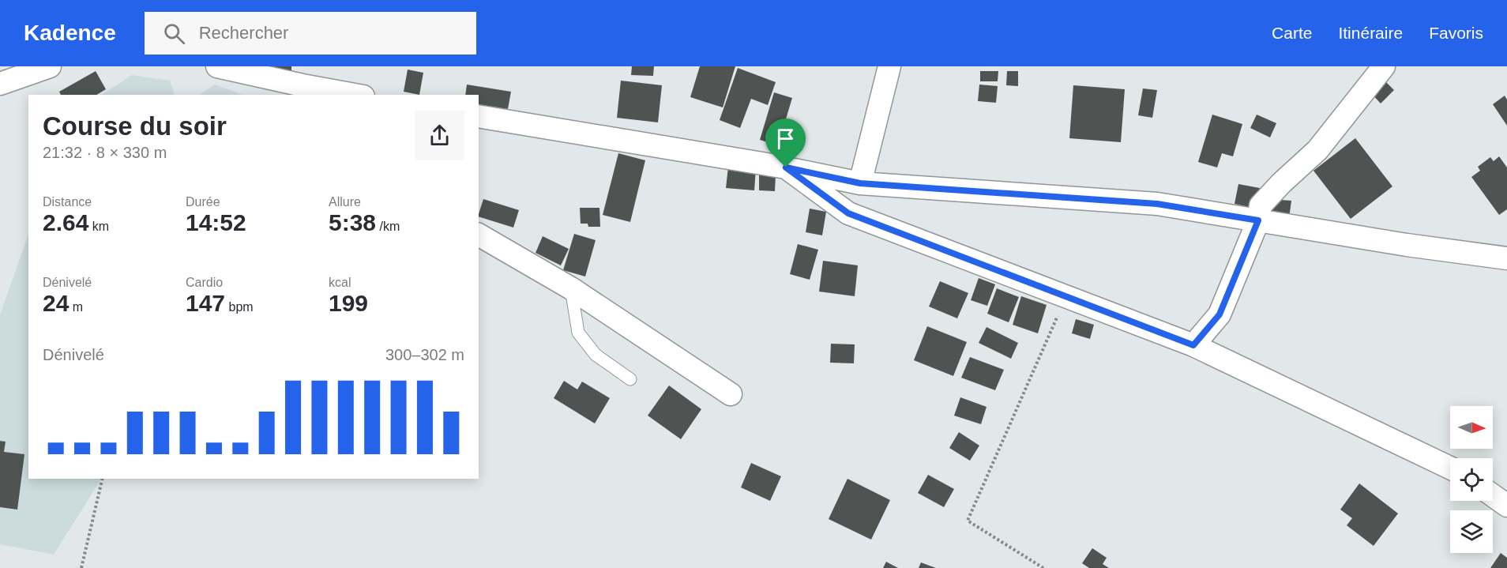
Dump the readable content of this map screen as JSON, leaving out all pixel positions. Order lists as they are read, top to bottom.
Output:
{
  "north": "right",
  "page": {
    "header": "Kadence",
    "search": "Rechercher",
    "nav": ["Carte", "Itinéraire", "Favoris"],
    "heading": ["Course du soir", "21:32 · 8 × 330 m"],
    "stats": [
      ["Distance", "2.64 km"],
      ["Durée", "14:52"],
      ["Allure", "5:38 /km"],
      ["Dénivelé", "24 m"],
      ["Cardio", "147 bpm"],
      ["kcal", "199"]
    ],
    "chart": ["Dénivelé", "300–302 m"]
  }
}
